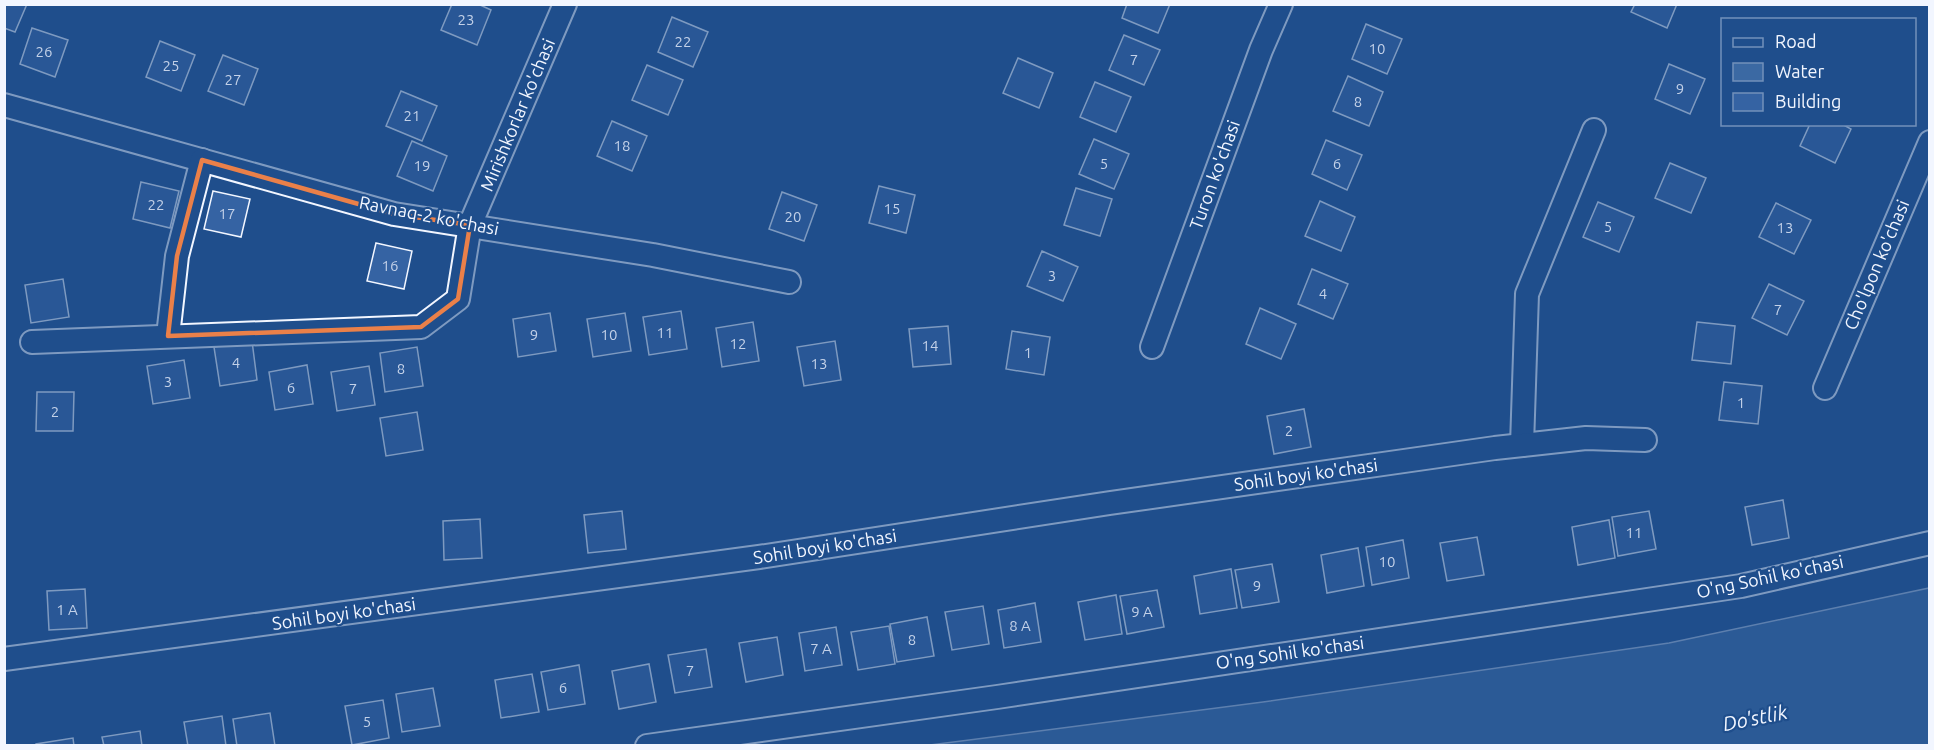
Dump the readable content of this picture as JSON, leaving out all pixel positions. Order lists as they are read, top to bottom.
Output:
{
  "streets": {
    "street": [
      "Mirishkorlar ko'chasi",
      "Turon ko'chasi",
      "Ravnaq-2 ko'chasi",
      "Cho'lpon ko'chasi",
      "Sohil boyi ko'chasi",
      "O'ng Sohil ko'chasi"
    ]
  },
  "crossings": [
    ["Mirishkorlar ko'chasi", "Ravnaq-2 ko'chasi"]
  ],
  "water": ["Do'stlik"],
  "house_numbers": [
    "23",
    "22",
    "10",
    "26",
    "7",
    "25",
    "27",
    "9",
    "8",
    "21",
    "18",
    "5",
    "6",
    "19",
    "22",
    "15",
    "17",
    "20",
    "5",
    "13",
    "16",
    "3",
    "4",
    "7",
    "11",
    "9",
    "10",
    "12",
    "14",
    "1",
    "4",
    "13",
    "8",
    "3",
    "6",
    "7",
    "1",
    "2",
    "2",
    "11",
    "10",
    "9",
    "1 А",
    "9 А",
    "8 А",
    "8",
    "7 А",
    "7",
    "6",
    "5"
  ],
  "legend": ["Road", "Water", "Building"]
}
